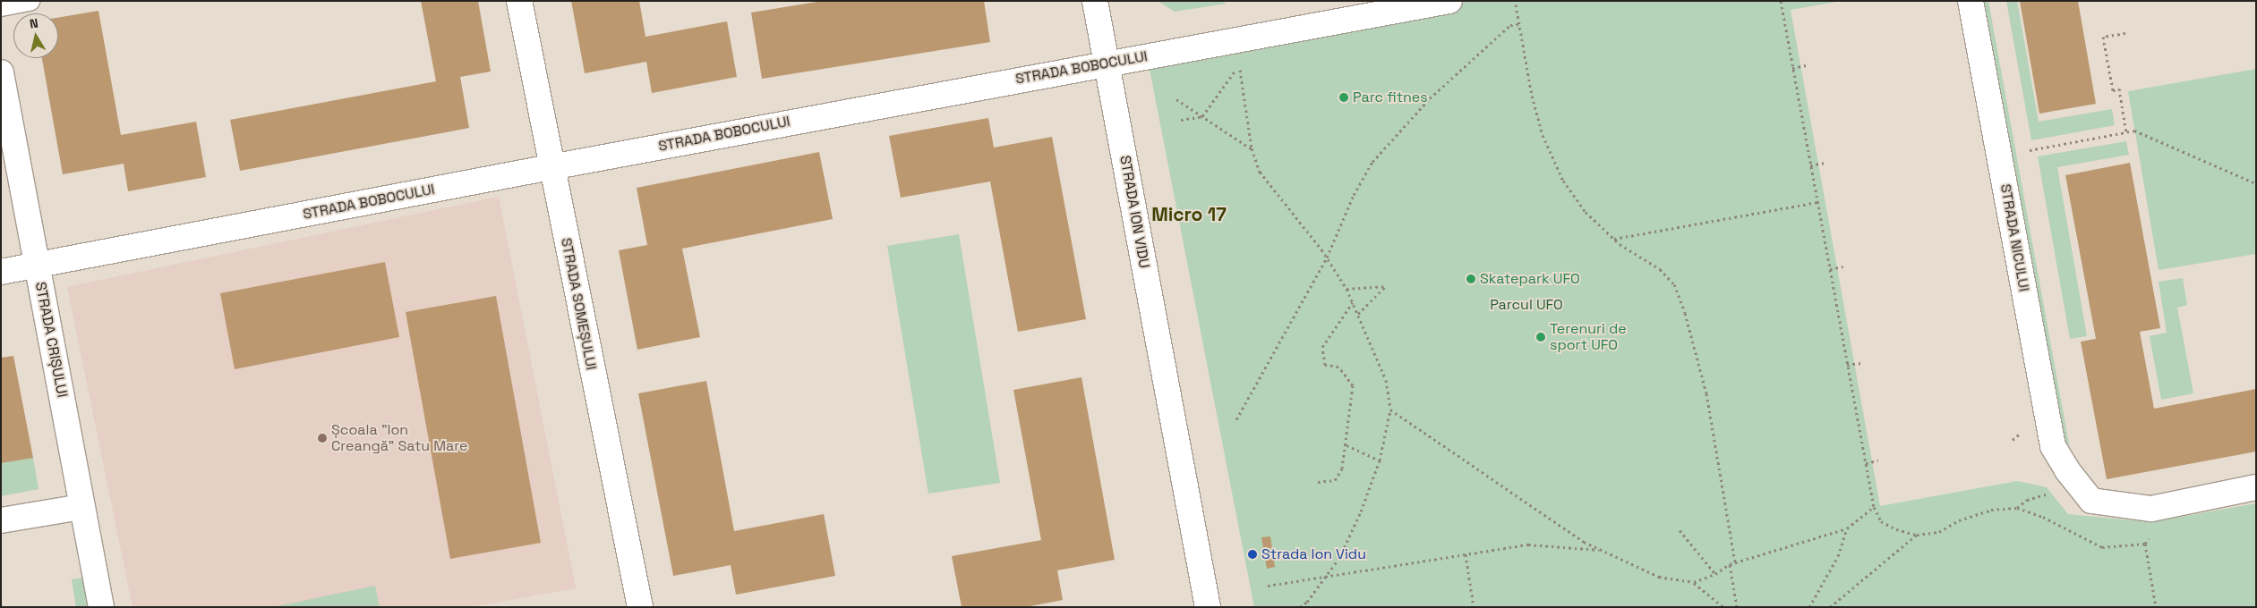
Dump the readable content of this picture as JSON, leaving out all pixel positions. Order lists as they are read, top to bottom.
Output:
{
  "streets": {
    "street": [
      "STRADA BOBOCULUI",
      "STRADA ION VIDU",
      "STRADA NICULUI",
      "STRADA SOMEȘULUI",
      "STRADA CRIȘULUI"
    ]
  },
  "crossings": [
    ["STRADA BOBOCULUI", "STRADA ION VIDU"],
    ["STRADA BOBOCULUI", "STRADA SOMEȘULUI"],
    ["STRADA BOBOCULUI", "STRADA CRIȘULUI"]
  ],
  "districts": ["Micro 17"],
  "parks": ["Parcul UFO"],
  "places": [
    "Parc fitnes",
    "Skatepark UFO",
    "Terenuri de sport UFO",
    "Școala \"Ion Creangă\" Satu Mare",
    "Strada Ion Vidu"
  ],
  "north": "top"
}
